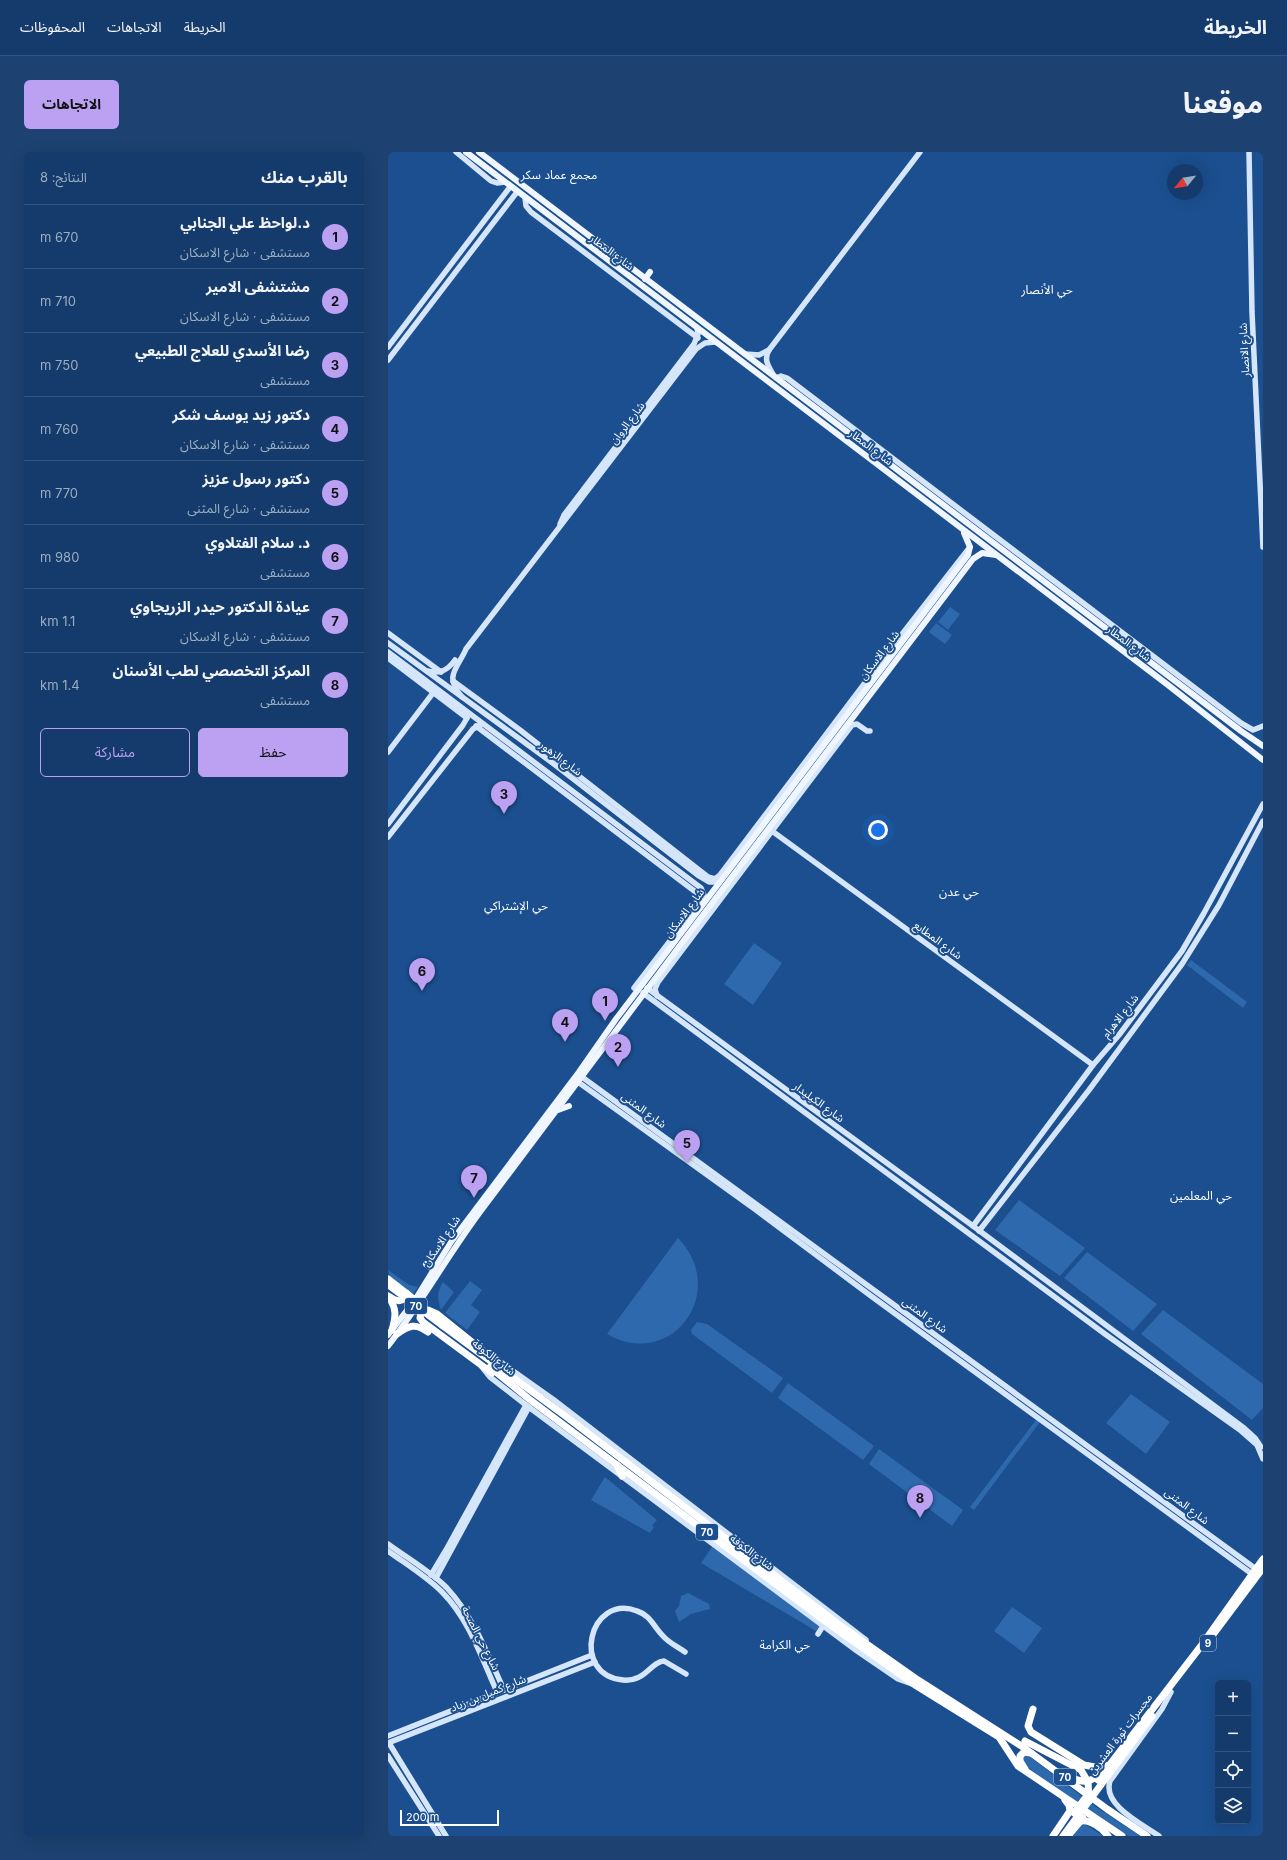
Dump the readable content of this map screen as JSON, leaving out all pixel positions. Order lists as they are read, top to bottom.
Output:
{
  "streets": {
    "highway": [
      "70",
      "شارع الكوفة",
      "9",
      "مجسرات ثورة العشرين"
    ],
    "main road": [
      "شارع المطار",
      "شارع الانصار",
      "شارع الروان",
      "شارع الاسكان",
      "شارع الزهور",
      "شارع المطابع",
      "شارع الاهرام",
      "شارع الكيليدار",
      "شارع المثنى",
      "شارع حي الصحة",
      "شارع كميل بن زياد"
    ]
  },
  "crossings": [
    ["شارع المطار", "شارع الروان"],
    ["شارع المطار", "شارع الاسكان"],
    ["شارع الاسكان", "شارع الزهور"],
    ["شارع الاسكان", "شارع الكيليدار"],
    ["شارع الاسكان", "شارع المثنى"],
    ["شارع المطابع", "شارع الاهرام"],
    ["شارع الاهرام", "شارع الكيليدار"],
    ["شارع المثنى", "9"],
    ["70", "شارع الكوفة"],
    ["شارع حي الصحة", "شارع كميل بن زياد"],
    ["9", "مجسرات ثورة العشرين"]
  ],
  "districts": [
    "مجمع عماد سكر",
    "حي الأنصار",
    "حي عدن",
    "حي الإشتراكي",
    "حي المعلمین",
    "حي الكرامة"
  ],
  "scale_bar": "200 m",
  "north": "bottom left",
  "page": {
    "header": "الخريطة",
    "nav": ["الخريطة", "الاتجاهات", "المحفوظات"],
    "title": "موقعنا",
    "buttons": [
      "الاتجاهات",
      ["حفظ", "مشاركة"]
    ],
    "heading": ["بالقرب منك", "النتائج: 8"],
    "list": [
      {
        "mark": "1",
        "name": "د.لواحظ علي الجنابي",
        "note": "مستشفى · شارع الاسكان",
        "value": "670 m"
      },
      {
        "mark": "2",
        "name": "مشتشفى الامير",
        "note": "مستشفى · شارع الاسكان",
        "value": "710 m"
      },
      {
        "mark": "3",
        "name": "رضا الأسدي للعلاج الطبيعي",
        "note": "مستشفى",
        "value": "750 m"
      },
      {
        "mark": "4",
        "name": "دكتور زيد يوسف شكر",
        "note": "مستشفى · شارع الاسكان",
        "value": "760 m"
      },
      {
        "mark": "5",
        "name": "دكتور رسول عزيز",
        "note": "مستشفى · شارع المثنى",
        "value": "770 m"
      },
      {
        "mark": "6",
        "name": "د. سلام الفتلاوي",
        "note": "مستشفى",
        "value": "980 m"
      },
      {
        "mark": "7",
        "name": "عيادة الدكتور حيدر الزريجاوي",
        "note": "مستشفى · شارع الاسكان",
        "value": "1.1 km"
      },
      {
        "mark": "8",
        "name": "المركز التخصصي لطب الأسنان",
        "note": "مستشفى",
        "value": "1.4 km"
      }
    ],
    "pins": [
      "3",
      "6",
      "1",
      "4",
      "2",
      "5",
      "7",
      "8"
    ],
    "map_buttons": ["+", "−"],
    "scale": "200 m"
  }
}
